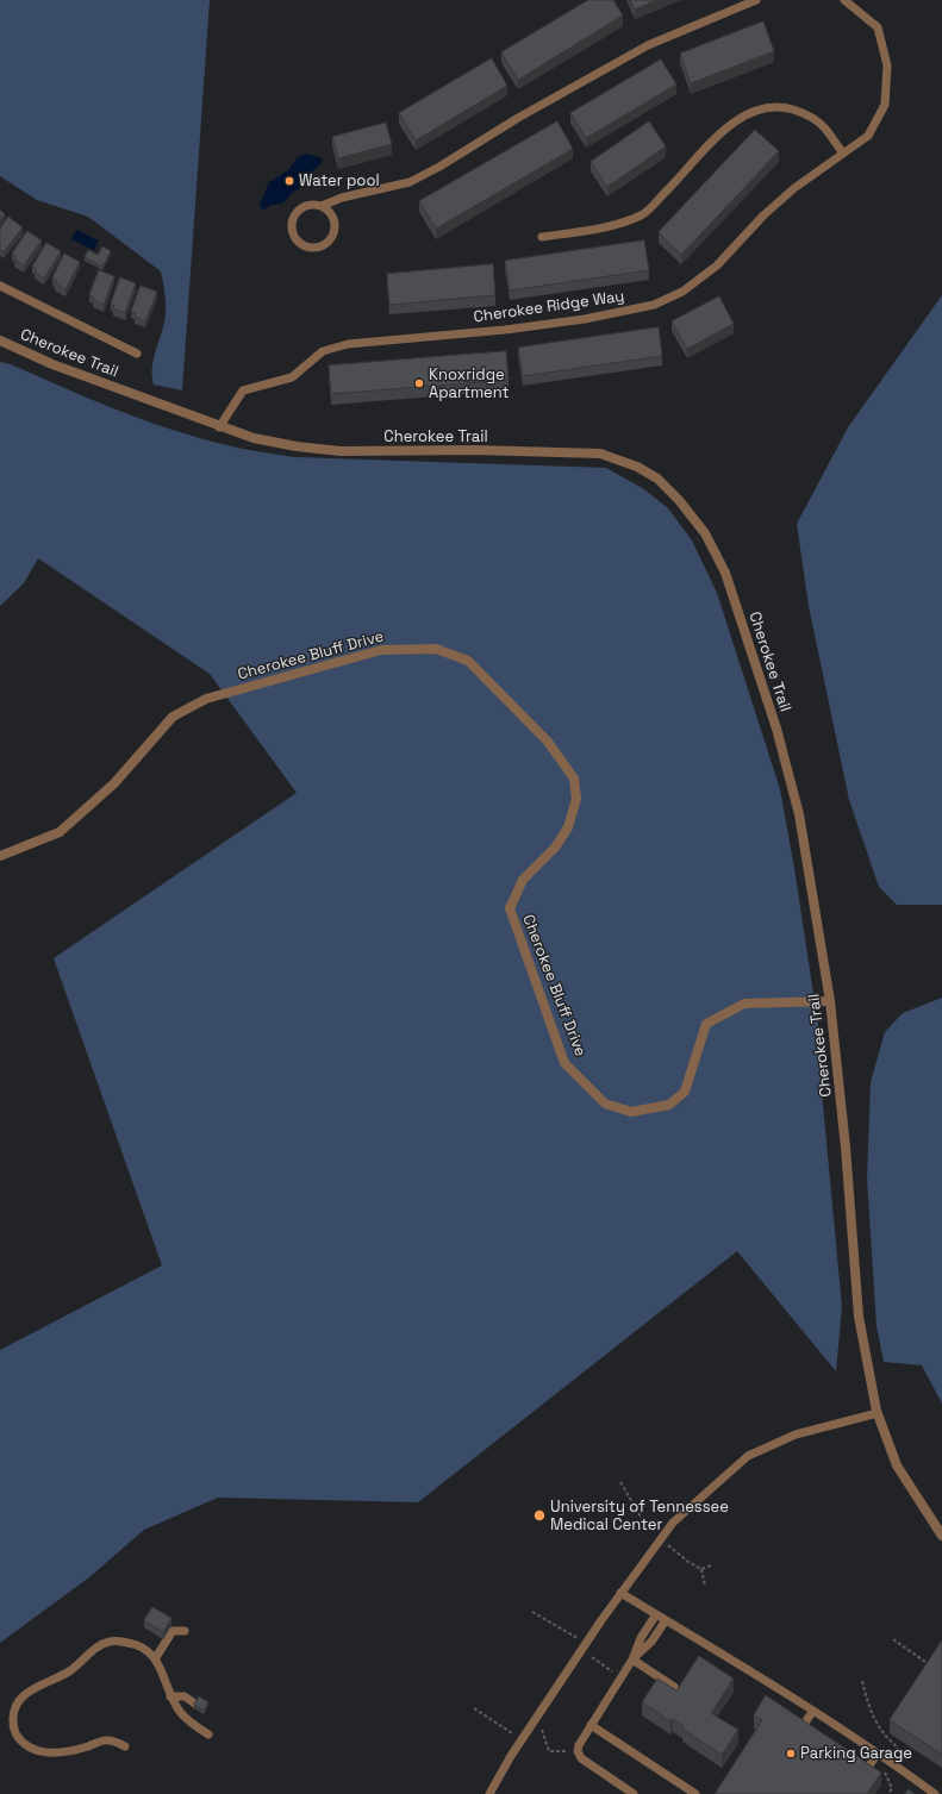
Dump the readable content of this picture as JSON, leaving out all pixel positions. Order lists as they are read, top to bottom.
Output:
{
  "streets": {
    "street": ["Cherokee Trail", "Cherokee Bluff Drive"],
    "lane": ["Cherokee Ridge Way"]
  },
  "crossings": [
    ["Cherokee Ridge Way", "Cherokee Trail"],
    ["Cherokee Trail", "Cherokee Bluff Drive"]
  ],
  "places": [
    "Water pool",
    "Knoxridge Apartment",
    "University of Tennessee Medical Center",
    "Parking Garage"
  ]
}
